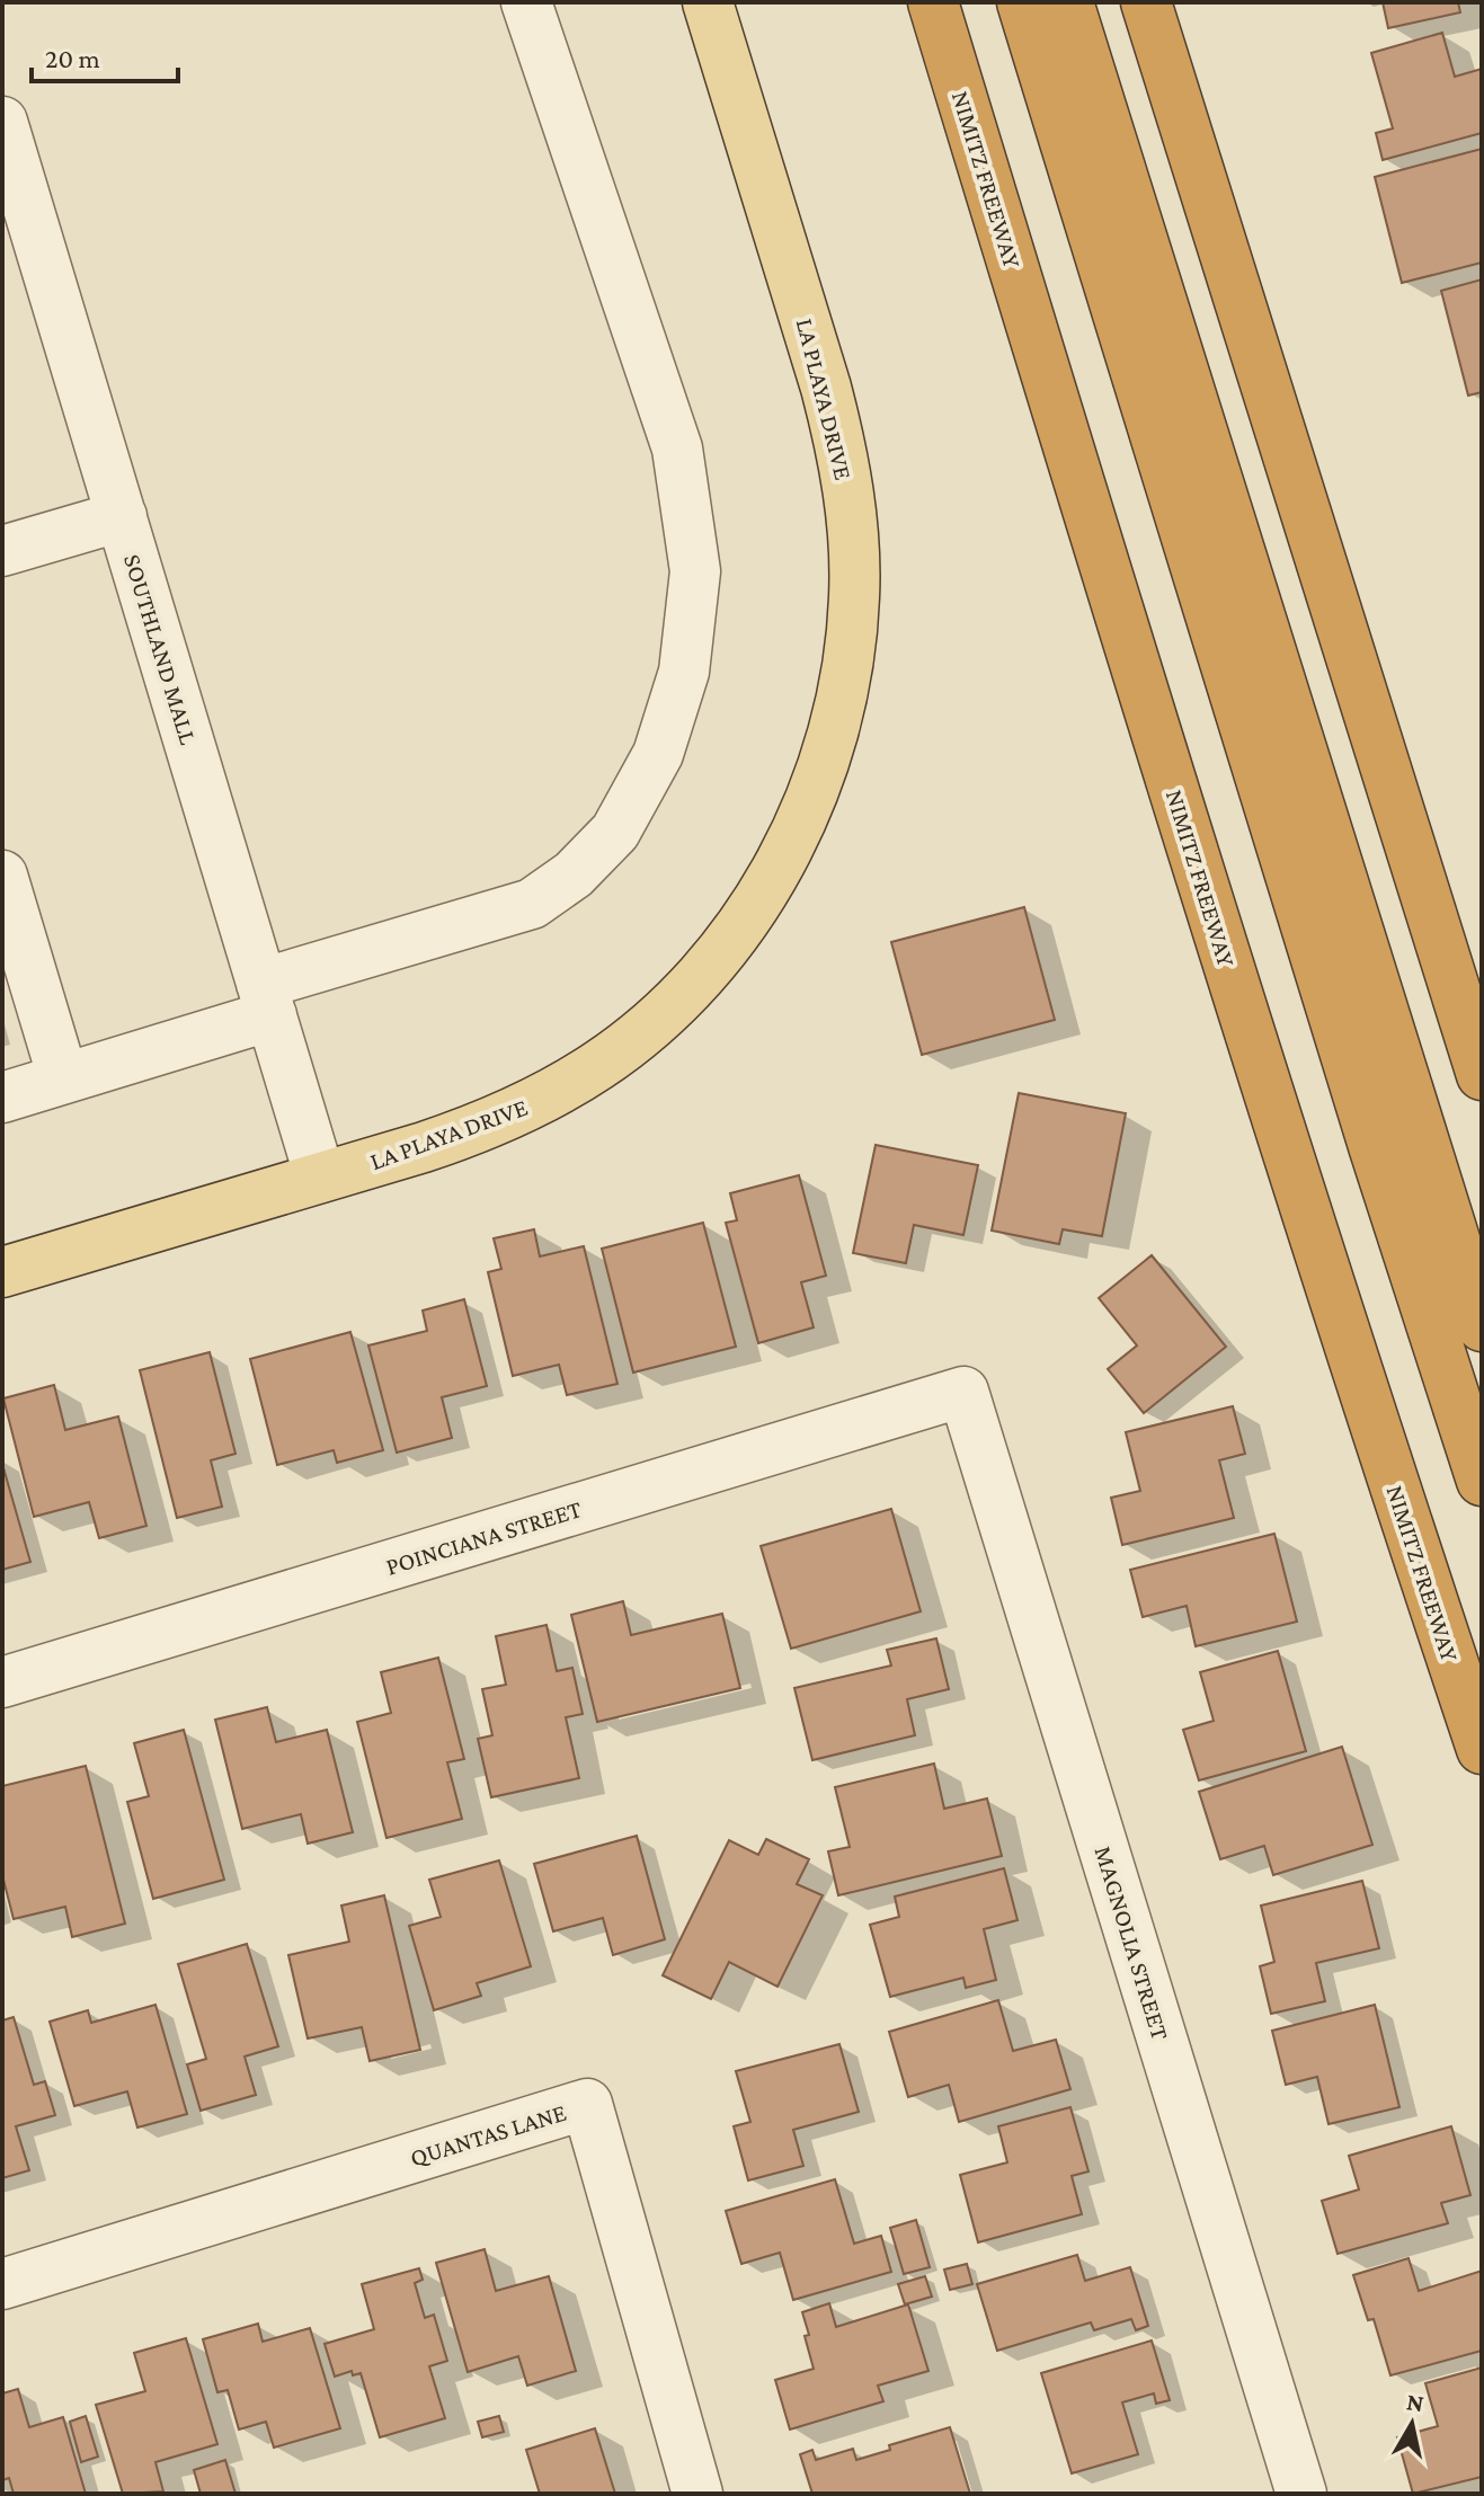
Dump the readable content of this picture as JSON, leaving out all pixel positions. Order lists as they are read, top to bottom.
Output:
{
  "streets": {
    "highway": ["NIMITZ FREEWAY"],
    "main road": ["LA PLAYA DRIVE"],
    "street": [
      "SOUTHLAND MALL",
      "POINCIANA STREET",
      "MAGNOLIA STREET",
      "QUANTAS LANE"
    ]
  },
  "crossings": [
    ["LA PLAYA DRIVE", "SOUTHLAND MALL"],
    ["POINCIANA STREET", "MAGNOLIA STREET"]
  ],
  "scale_bar": "20 m",
  "north": "top"
}
